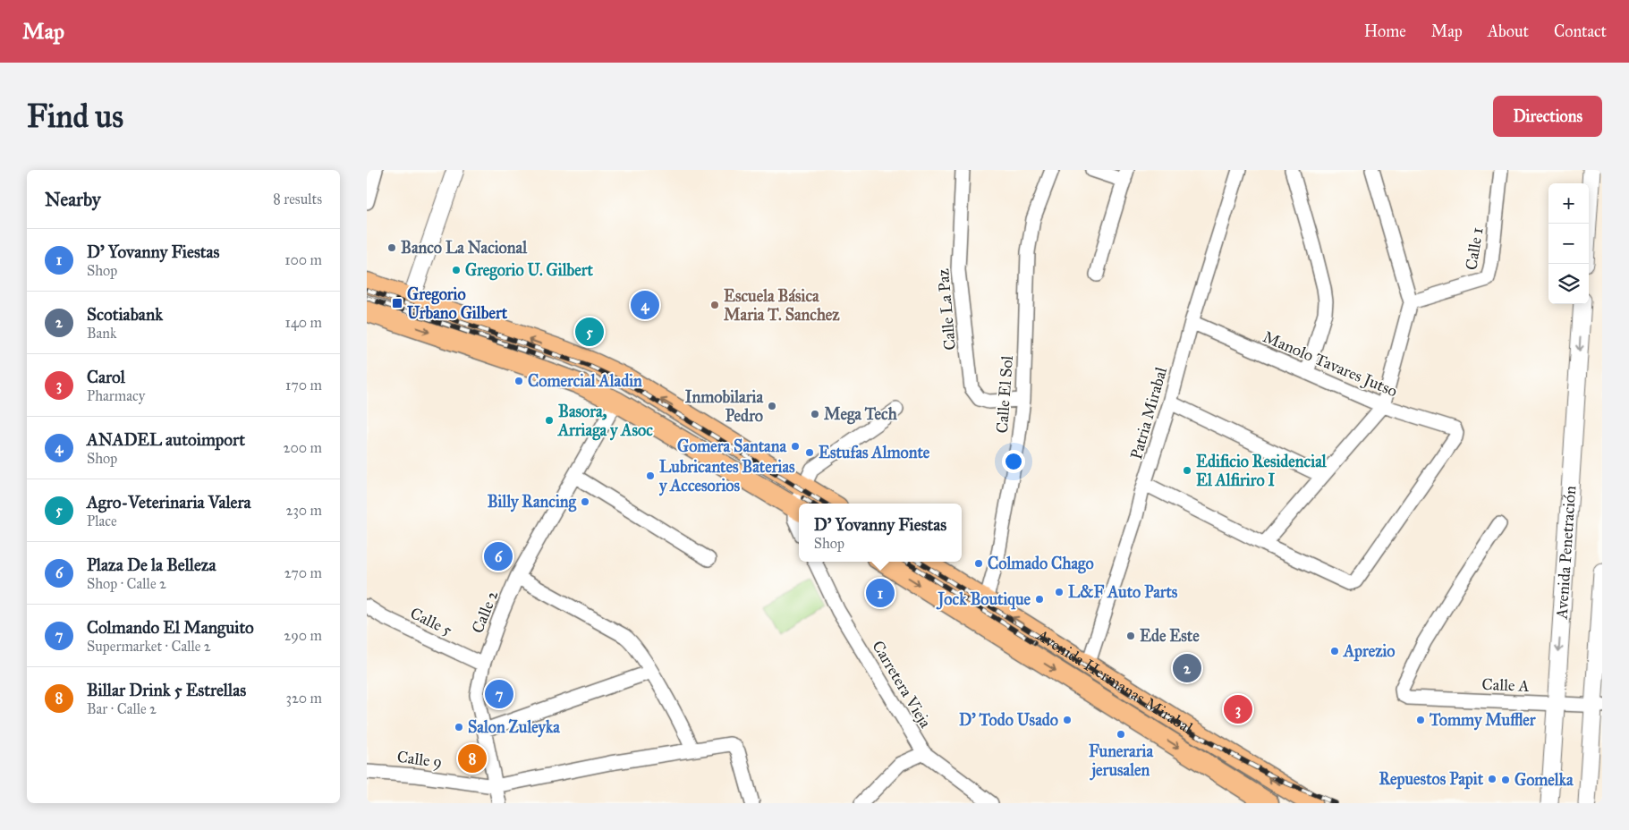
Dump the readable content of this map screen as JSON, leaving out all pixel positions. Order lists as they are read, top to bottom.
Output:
{
  "streets": {
    "main road": ["Avenida Hermanas Mirabal"],
    "street": [
      "Calle 1",
      "Calle La Paz",
      "Manolo Tavares Jutso",
      "Calle El Sol",
      "Patria Mirabal",
      "Avenida Penetración",
      "Calle 2",
      "Calle 5",
      "Carretera Vieja",
      "Calle A",
      "Calle 9"
    ]
  },
  "crossings": [
    ["Calle La Paz", "Calle El Sol"],
    ["Manolo Tavares Jutso", "Patria Mirabal"],
    ["Calle El Sol", "Avenida Hermanas Mirabal"],
    ["Patria Mirabal", "Avenida Hermanas Mirabal"],
    ["Avenida Penetración", "Calle A"],
    ["Calle 2", "Calle 5"],
    ["Calle 2", "Calle 9"]
  ],
  "places": {
    "other": [
      "Banco La Nacional",
      "Gregorio U. Gilbert",
      "Escuela Básica Maria T. Sanchez",
      "Comercial Aladin",
      "Inmobilaria Pedro",
      "Mega Tech",
      "Basora, Arriaga y Asoc",
      "Gomera Santana",
      "Estufas Almonte",
      "Edificio Residencial El Alfiriro I",
      "Lubricantes Baterias y Accesorios",
      "Billy Rancing",
      "Colmado Chago",
      "L&F Auto Parts",
      "Jock Boutique",
      "Ede Este",
      "Aprezio",
      "D' Todo Usado",
      "Tommy Muffler",
      "Salon Zuleyka",
      "Funeraria jerusalen",
      "Repuestos Papit",
      "Gomelka"
    ],
    "transit": ["Gregorio Urbano Gilbert"]
  },
  "page": {
    "header": "Map",
    "nav": [
      "Home",
      "Map",
      "About",
      "Contact"
    ],
    "buttons": "Directions",
    "title": "Find us",
    "heading": ["Nearby", "8 results"],
    "map_buttons": ["+", "−"],
    "list": [
      {
        "mark": "1",
        "name": "D' Yovanny Fiestas",
        "note": "Shop",
        "value": "100 m"
      },
      {
        "mark": "2",
        "name": "Scotiabank",
        "note": "Bank",
        "value": "140 m"
      },
      {
        "mark": "3",
        "name": "Carol",
        "note": "Pharmacy",
        "value": "170 m"
      },
      {
        "mark": "4",
        "name": "ANADEL autoimport",
        "note": "Shop",
        "value": "200 m"
      },
      {
        "mark": "5",
        "name": "Agro-Veterinaria Valera",
        "note": "Place",
        "value": "230 m"
      },
      {
        "mark": "6",
        "name": "Plaza De la Belleza",
        "note": "Shop · Calle 2",
        "value": "270 m"
      },
      {
        "mark": "7",
        "name": "Colmando El Manguito",
        "note": "Supermarket · Calle 2",
        "value": "290 m"
      },
      {
        "mark": "8",
        "name": "Billar Drink 5 Estrellas",
        "note": "Bar · Calle 2",
        "value": "320 m"
      }
    ],
    "pins": [
      "4",
      "5",
      "6",
      "1",
      "2",
      "7",
      "3",
      "8"
    ],
    "popup": ["D' Yovanny Fiestas", "Shop"]
  }
}
